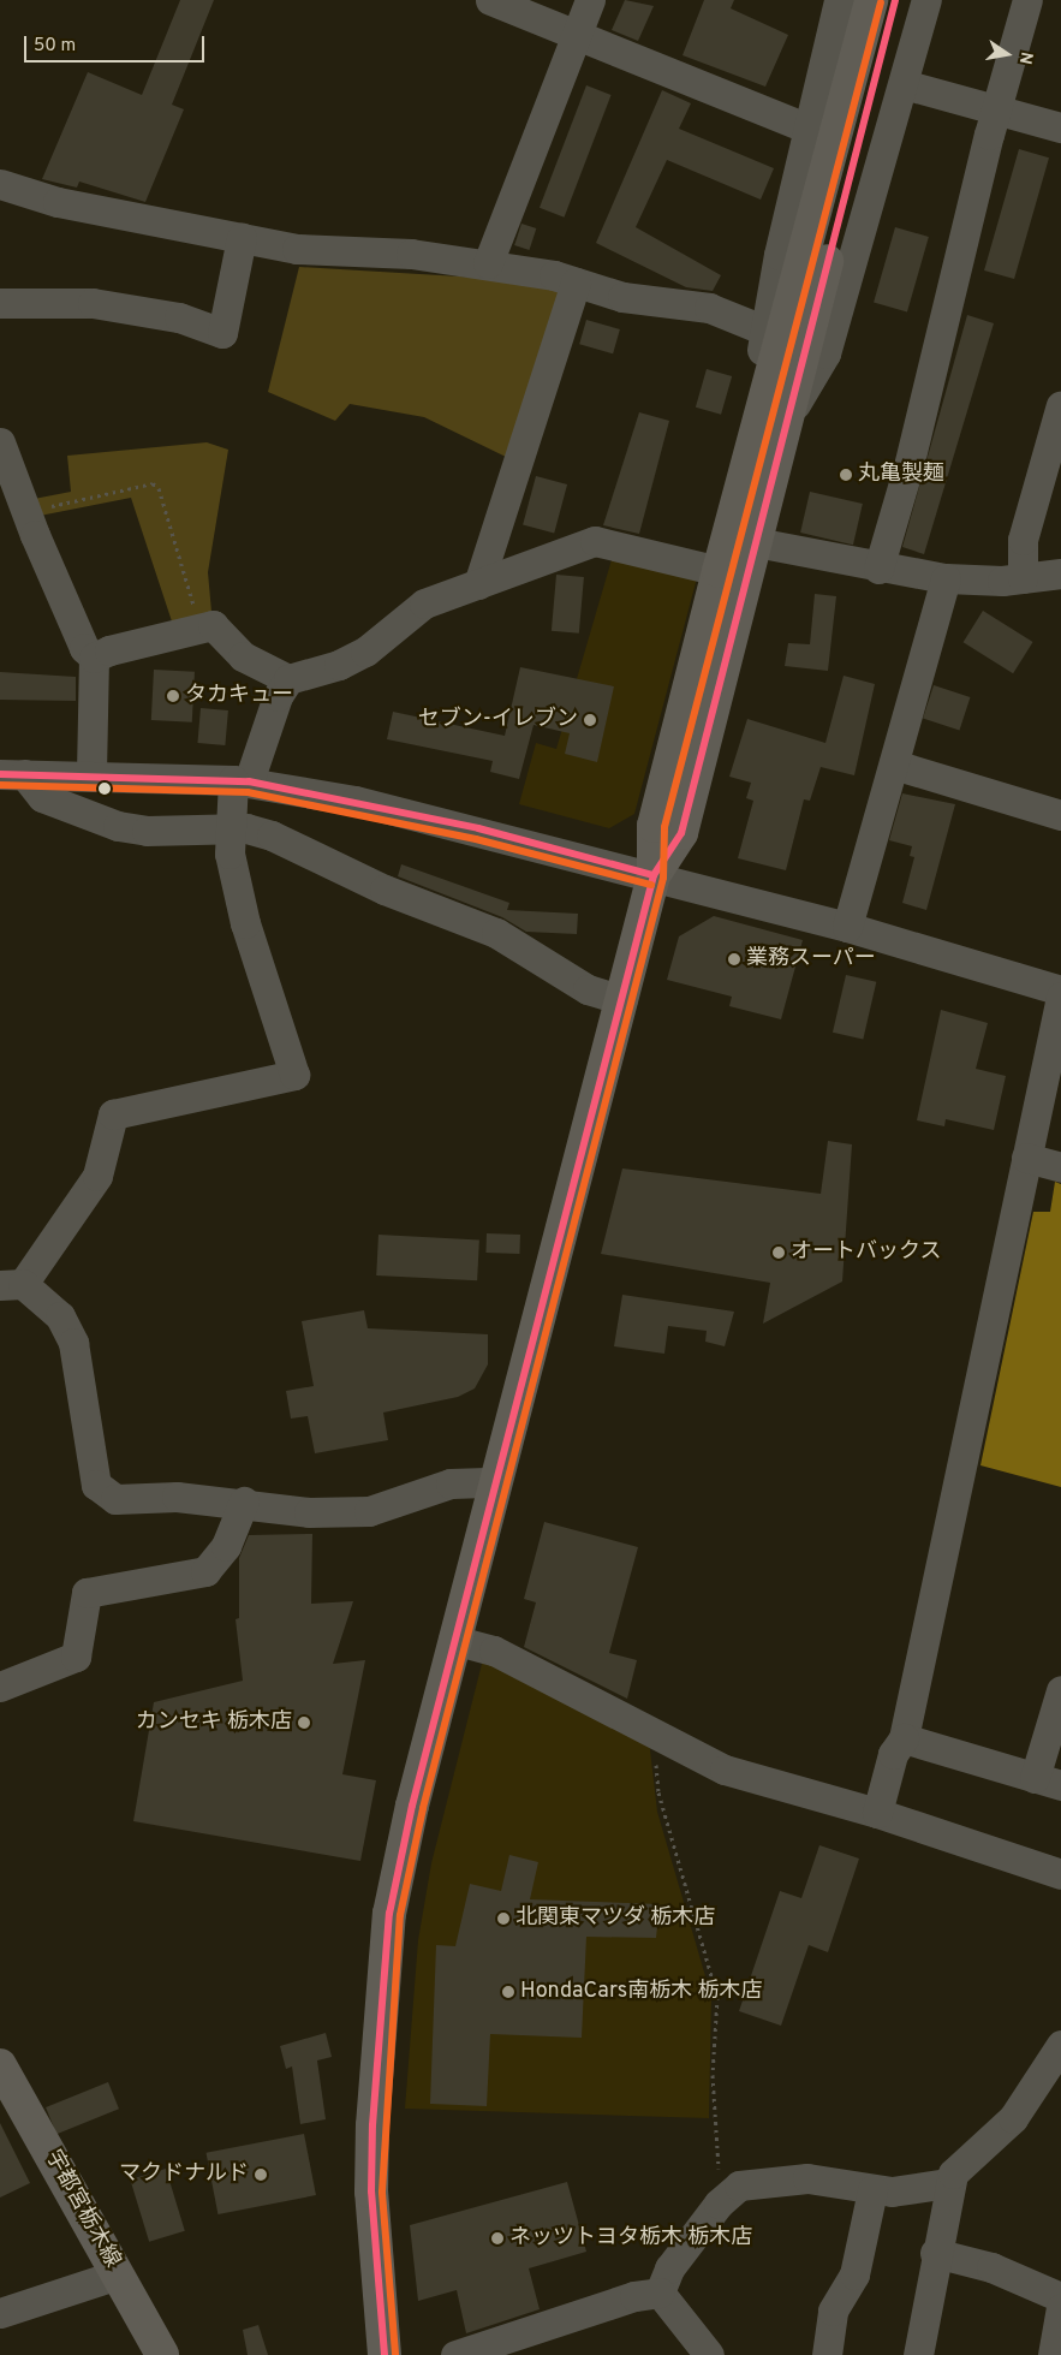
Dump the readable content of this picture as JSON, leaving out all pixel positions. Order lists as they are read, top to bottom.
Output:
{
  "streets": {
    "main road": ["宇都宮栃木線"]
  },
  "places": [
    "丸亀製麺",
    "タカキュー",
    "セブン-イレブン",
    "業務スーパー",
    "オートバックス",
    "カンセキ 栃木店",
    "北関東マツダ 栃木店",
    "HondaCars南栃木 栃木店",
    "マクドナルド",
    "ネッツトヨタ栃木 栃木店"
  ],
  "scale_bar": "50 m",
  "north": "right"
}
